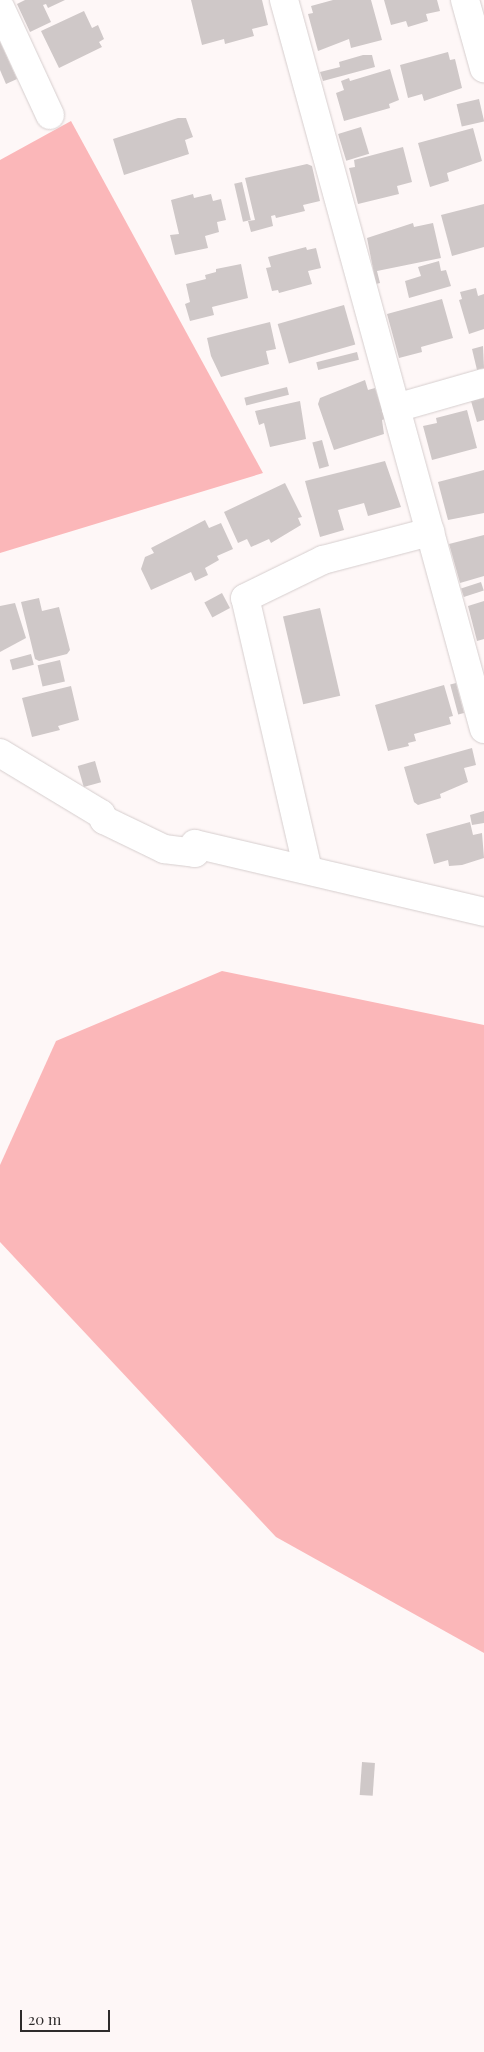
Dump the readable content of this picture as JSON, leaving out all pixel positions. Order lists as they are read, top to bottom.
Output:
{
  "scale_bar": "20 m"
}
